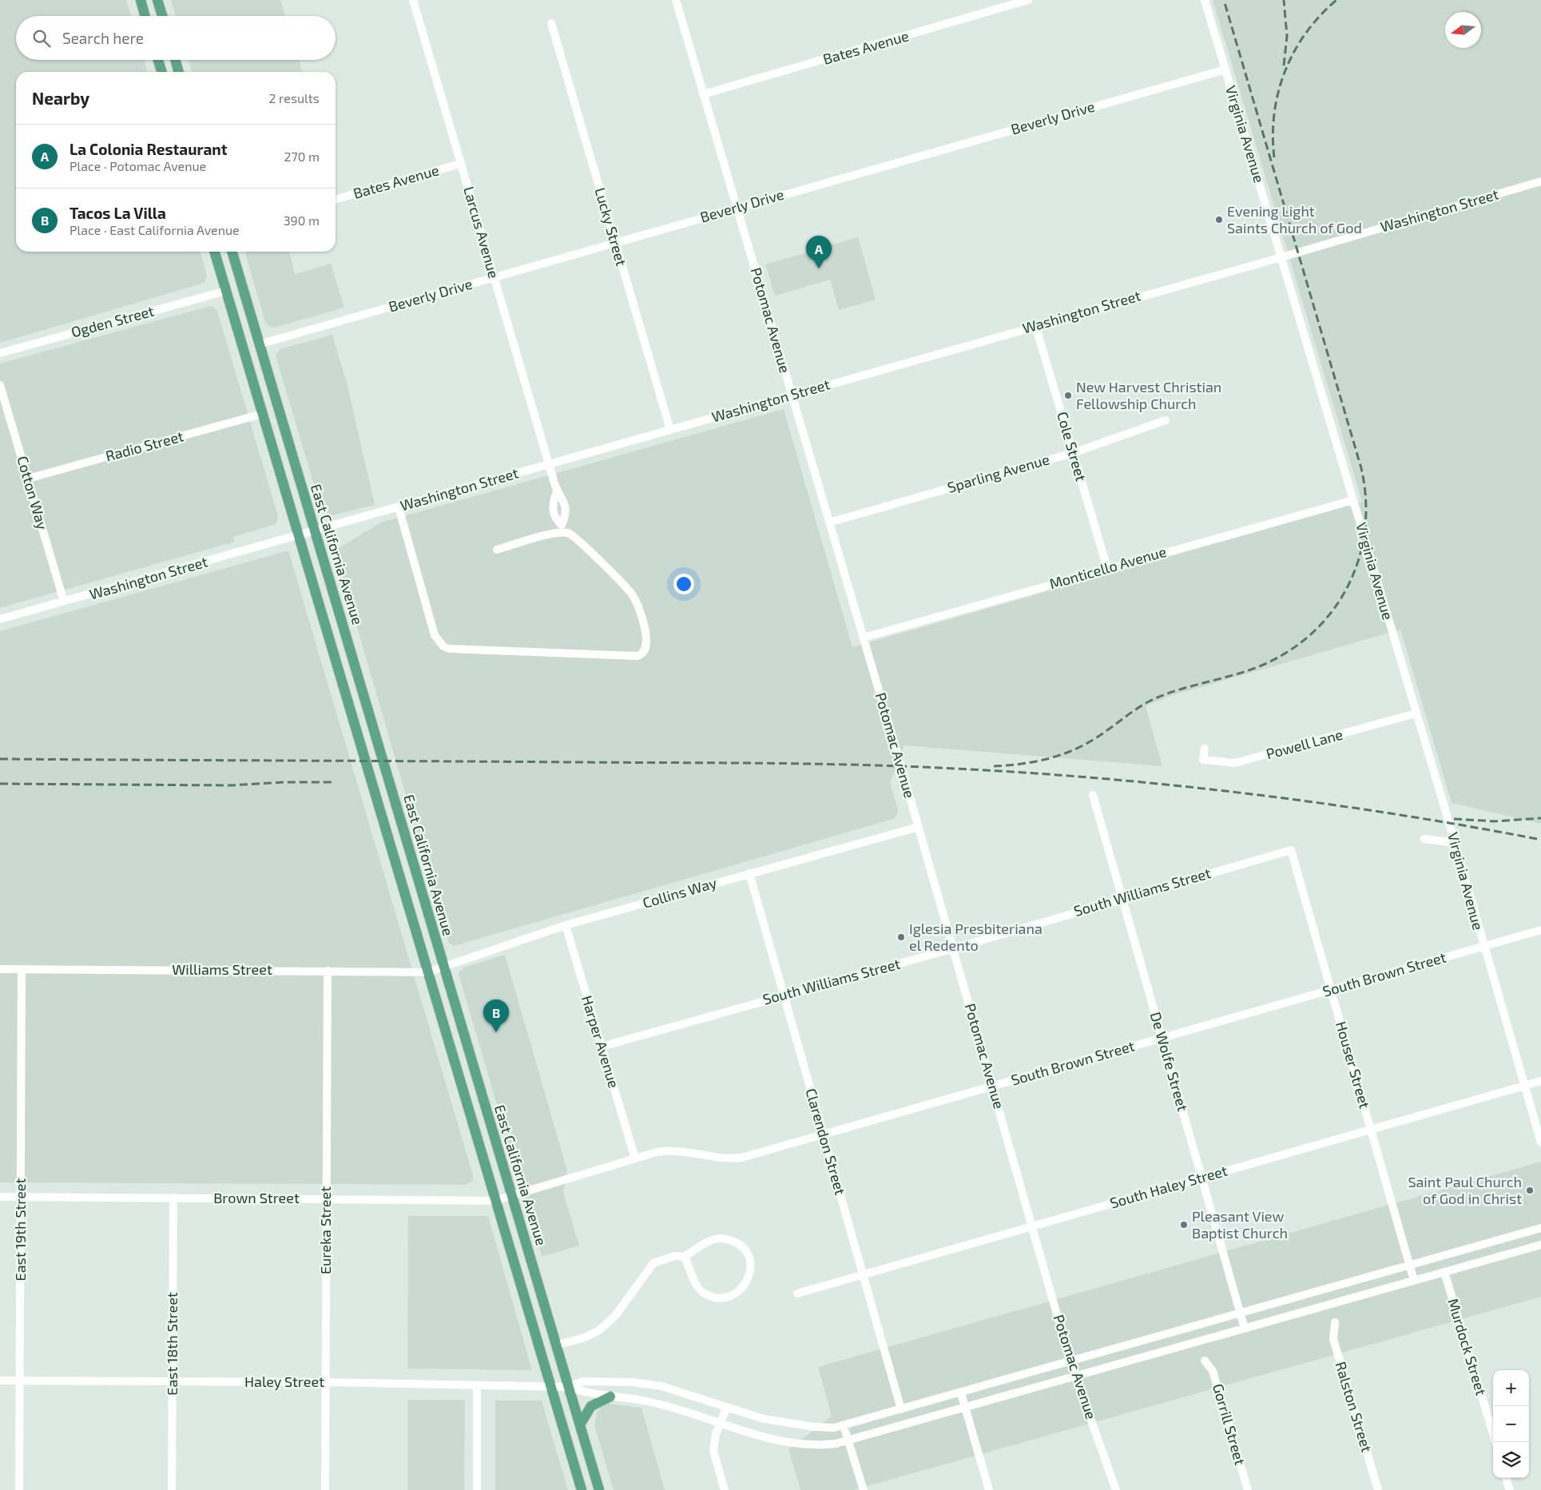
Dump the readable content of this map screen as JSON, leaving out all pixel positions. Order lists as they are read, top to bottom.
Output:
{
  "streets": {
    "main road": ["East California Avenue"],
    "street": [
      "Bates Avenue",
      "Beverly Drive",
      "Virginia Avenue",
      "Washington Street",
      "Lucky Street",
      "Larcus Avenue",
      "Potomac Avenue",
      "Ogden Street",
      "Radio Street",
      "Cole Street",
      "Sparling Avenue",
      "Cotton Way",
      "Monticello Avenue",
      "Powell Lane",
      "South Williams Street",
      "Collins Way",
      "Williams Street",
      "South Brown Street",
      "Harper Avenue",
      "De Wolfe Street",
      "Houser Street",
      "Clarendon Street",
      "South Haley Street",
      "Brown Street",
      "East 19th Street",
      "Eureka Street",
      "East 18th Street",
      "Murdock Street",
      "Haley Street",
      "Ralston Street",
      "Gorrill Street"
    ]
  },
  "crossings": [
    ["Bates Avenue", "Larcus Avenue"],
    ["Bates Avenue", "Potomac Avenue"],
    ["Beverly Drive", "Virginia Avenue"],
    ["Beverly Drive", "Lucky Street"],
    ["Beverly Drive", "Larcus Avenue"],
    ["Beverly Drive", "Potomac Avenue"],
    ["Beverly Drive", "East California Avenue"],
    ["Virginia Avenue", "Washington Street"],
    ["Virginia Avenue", "Monticello Avenue"],
    ["Virginia Avenue", "Powell Lane"],
    ["Virginia Avenue", "South Brown Street"],
    ["Virginia Avenue", "South Haley Street"],
    ["Washington Street", "Lucky Street"],
    ["Washington Street", "Larcus Avenue"],
    ["Washington Street", "Potomac Avenue"],
    ["Washington Street", "Cole Street"],
    ["Washington Street", "Cotton Way"],
    ["Washington Street", "East California Avenue"],
    ["Potomac Avenue", "Sparling Avenue"],
    ["Potomac Avenue", "Monticello Avenue"],
    ["Potomac Avenue", "South Williams Street"],
    ["Potomac Avenue", "Collins Way"],
    ["Potomac Avenue", "South Brown Street"],
    ["Potomac Avenue", "South Haley Street"],
    ["Radio Street", "Cotton Way"],
    ["Cole Street", "Sparling Avenue"],
    ["Cole Street", "Monticello Avenue"],
    ["East California Avenue", "Collins Way"],
    ["East California Avenue", "Williams Street"],
    ["East California Avenue", "South Brown Street"],
    ["East California Avenue", "Brown Street"],
    ["East California Avenue", "Haley Street"],
    ["South Williams Street", "Harper Avenue"],
    ["South Williams Street", "De Wolfe Street"],
    ["South Williams Street", "Houser Street"],
    ["South Williams Street", "Clarendon Street"],
    ["Collins Way", "Williams Street"],
    ["Collins Way", "Harper Avenue"],
    ["Collins Way", "Clarendon Street"],
    ["Williams Street", "East 19th Street"],
    ["Williams Street", "Eureka Street"],
    ["South Brown Street", "Harper Avenue"],
    ["South Brown Street", "De Wolfe Street"],
    ["South Brown Street", "Houser Street"],
    ["South Brown Street", "Clarendon Street"],
    ["South Brown Street", "Brown Street"],
    ["De Wolfe Street", "South Haley Street"],
    ["Houser Street", "South Haley Street"],
    ["Clarendon Street", "South Haley Street"],
    ["Brown Street", "East 19th Street"],
    ["Brown Street", "Eureka Street"],
    ["Brown Street", "East 18th Street"],
    ["East 19th Street", "Haley Street"],
    ["Eureka Street", "Haley Street"],
    ["East 18th Street", "Haley Street"]
  ],
  "places": [
    "Evening Light Saints Church of God",
    "New Harvest Christian Fellowship Church",
    "Iglesia Presbiteriana el Redento",
    "Saint Paul Church of God in Christ",
    "Pleasant View Baptist Church"
  ],
  "north": "left",
  "page": {
    "search": "Search here",
    "heading": ["Nearby", "2 results"],
    "list": [
      {
        "mark": "A",
        "name": "La Colonia Restaurant",
        "note": "Place · Potomac Avenue",
        "value": "270 m"
      },
      {
        "mark": "B",
        "name": "Tacos La Villa",
        "note": "Place · East California Avenue",
        "value": "390 m"
      }
    ],
    "pins": ["A", "B"],
    "map_buttons": ["+", "−"]
  }
}
